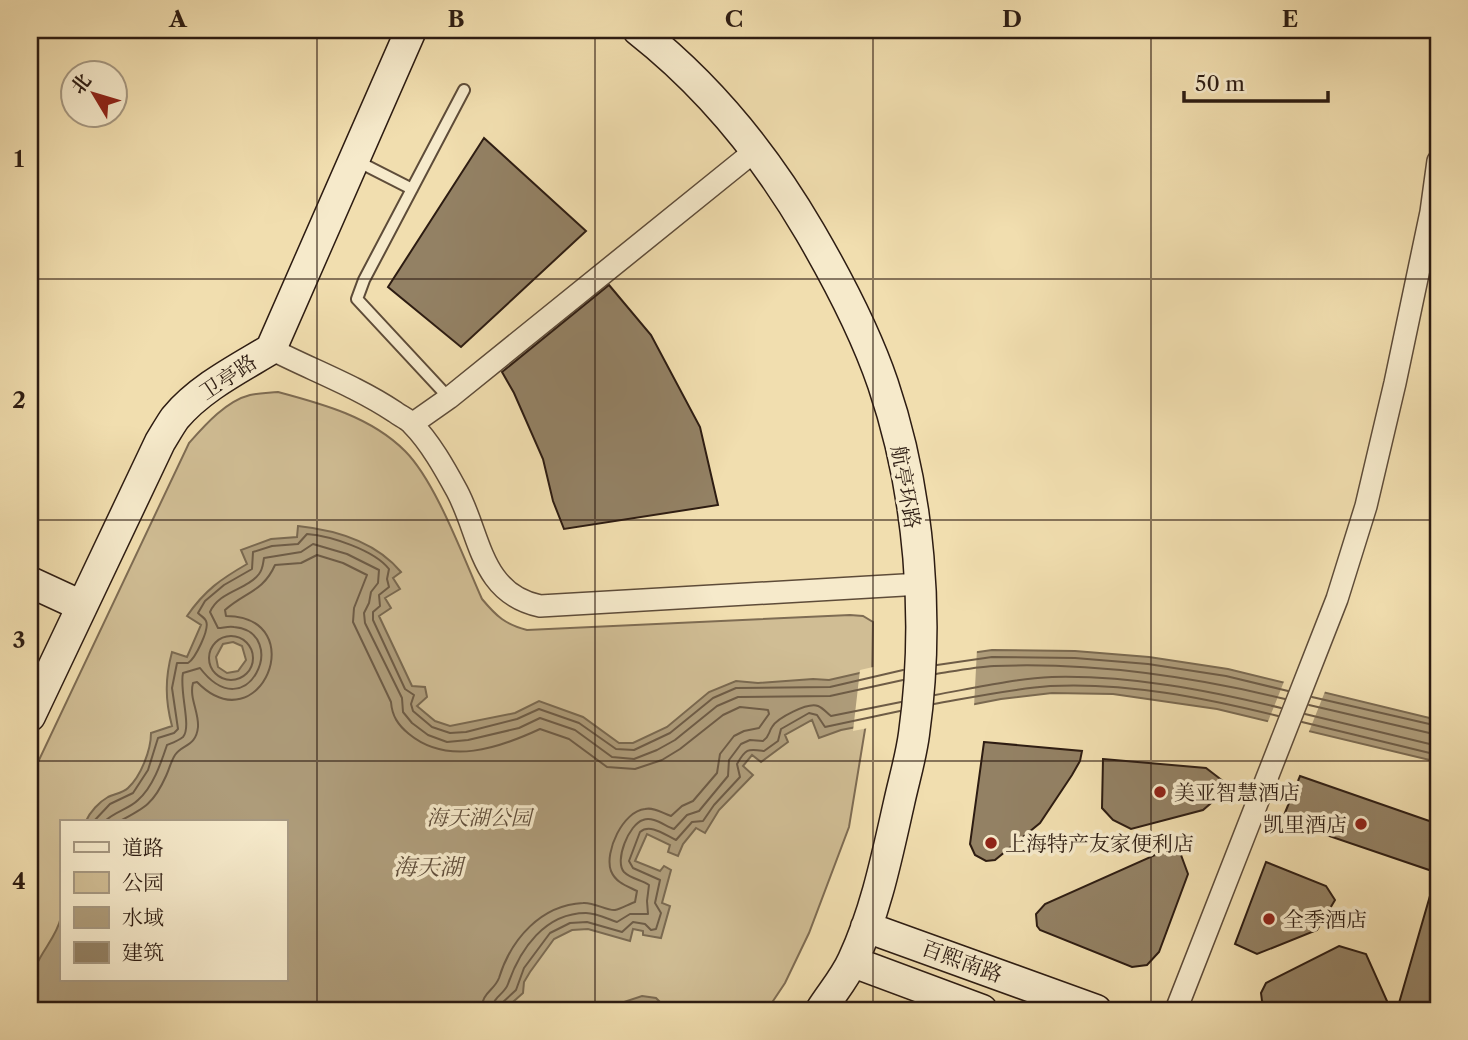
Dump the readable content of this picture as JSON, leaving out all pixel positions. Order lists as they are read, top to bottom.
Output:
{
  "streets": {
    "street": ["卫亭路", "航亭环路", "百熙南路"]
  },
  "crossings": [
    ["航亭环路", "百熙南路"]
  ],
  "water": ["海天湖"],
  "parks": ["海天湖公园"],
  "places": [
    "美亚智慧酒店",
    "凯里酒店",
    "上海特产友家便利店",
    "全季酒店"
  ],
  "legend": [
    "道路",
    "公园",
    "水域",
    "建筑"
  ],
  "scale_bar": "50 m",
  "north": "top left",
  "grid": {
    "columns": [
      "A",
      "B",
      "C",
      "D",
      "E"
    ],
    "rows": [
      "1",
      "2",
      "3",
      "4"
    ]
  }
}
